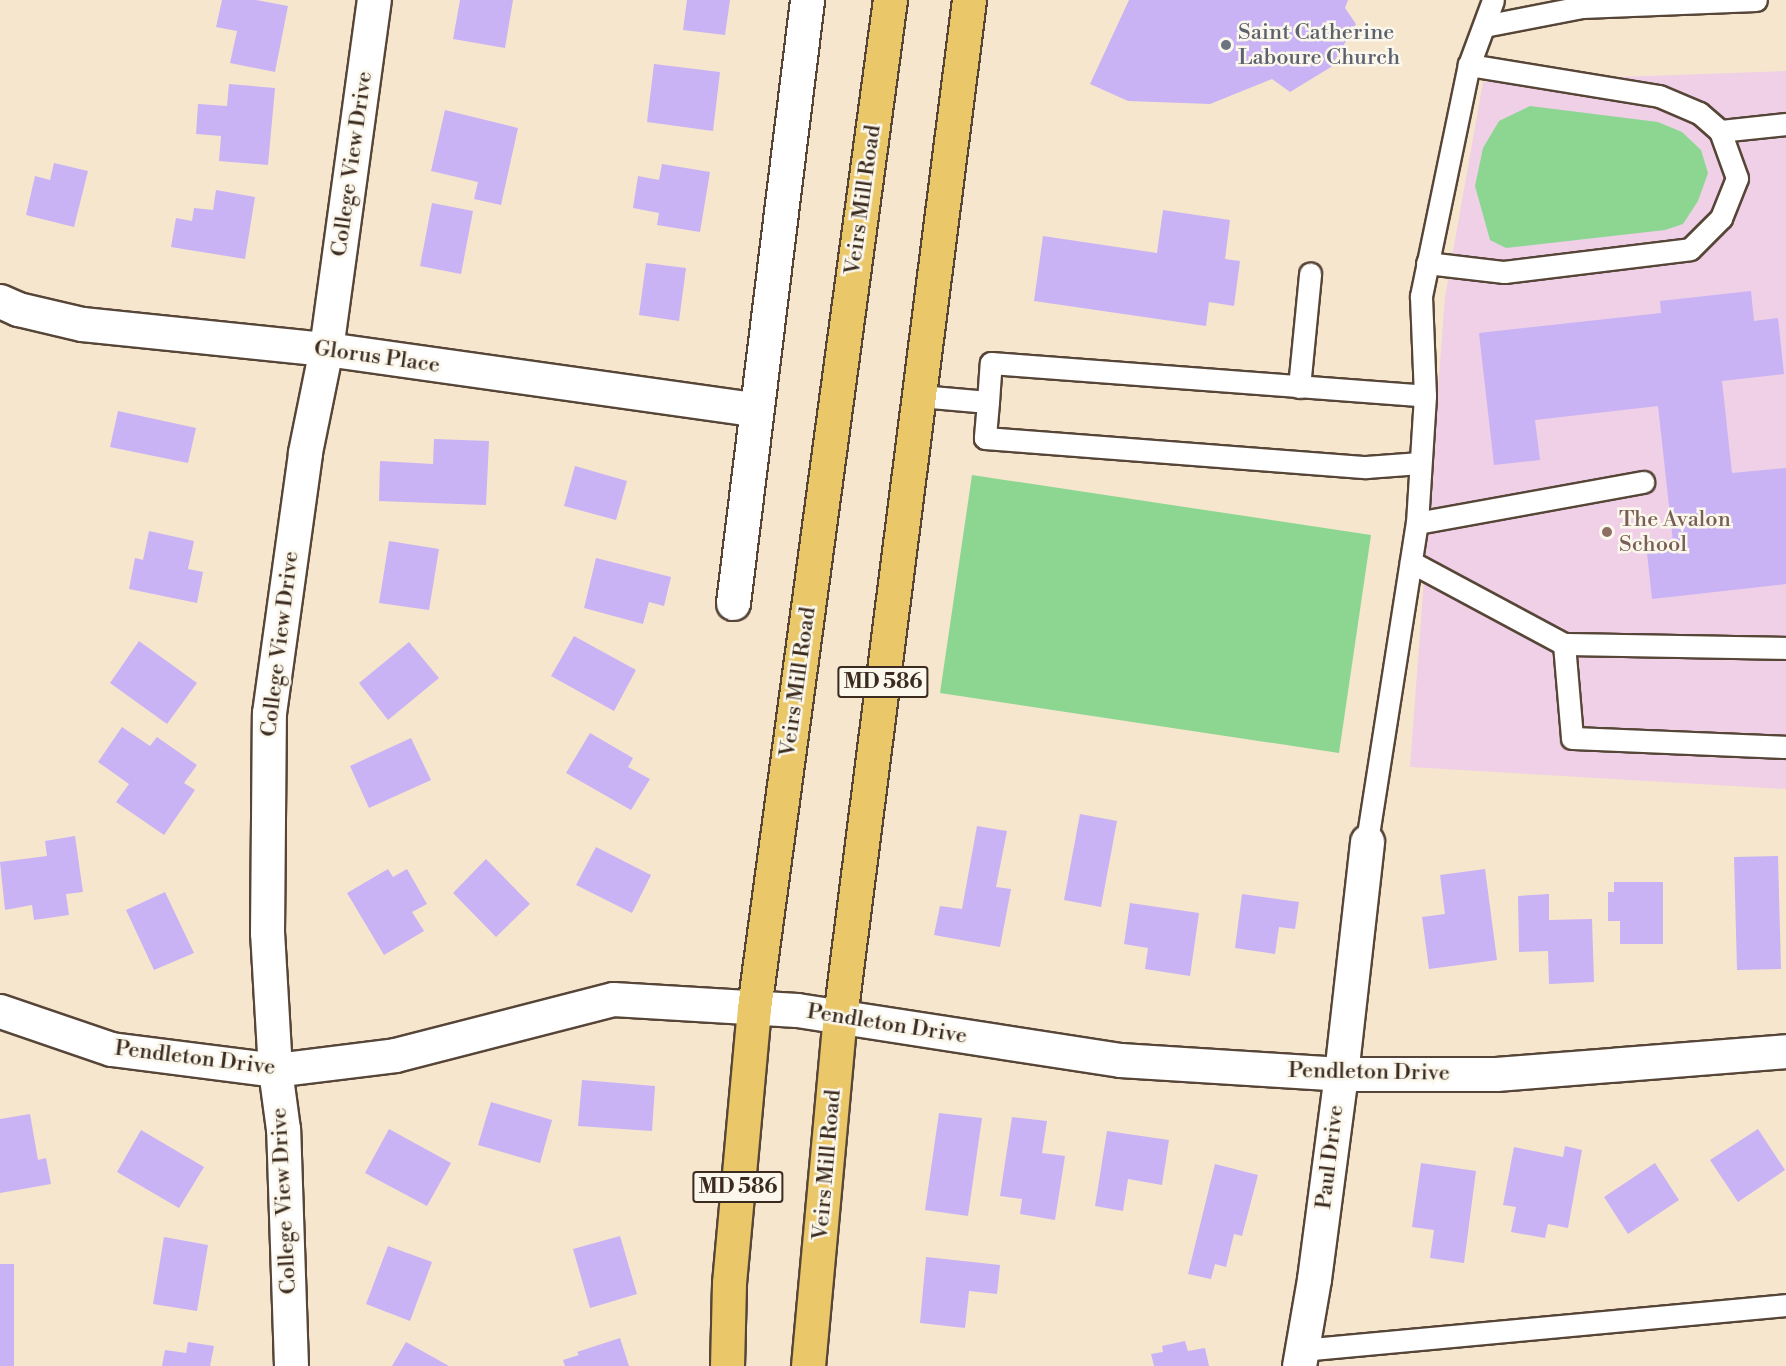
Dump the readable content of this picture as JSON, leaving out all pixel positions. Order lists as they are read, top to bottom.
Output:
{
  "streets": {
    "main road": ["Veirs Mill Road", "MD 586"],
    "street": [
      "College View Drive",
      "Glorus Place",
      "Pendleton Drive",
      "Paul Drive"
    ]
  },
  "crossings": [
    ["College View Drive", "Glorus Place"],
    ["College View Drive", "Pendleton Drive"],
    ["Veirs Mill Road", "Pendleton Drive"],
    ["Pendleton Drive", "Paul Drive"]
  ],
  "places": ["Saint Catherine Laboure Church", "The Avalon School"]
}
